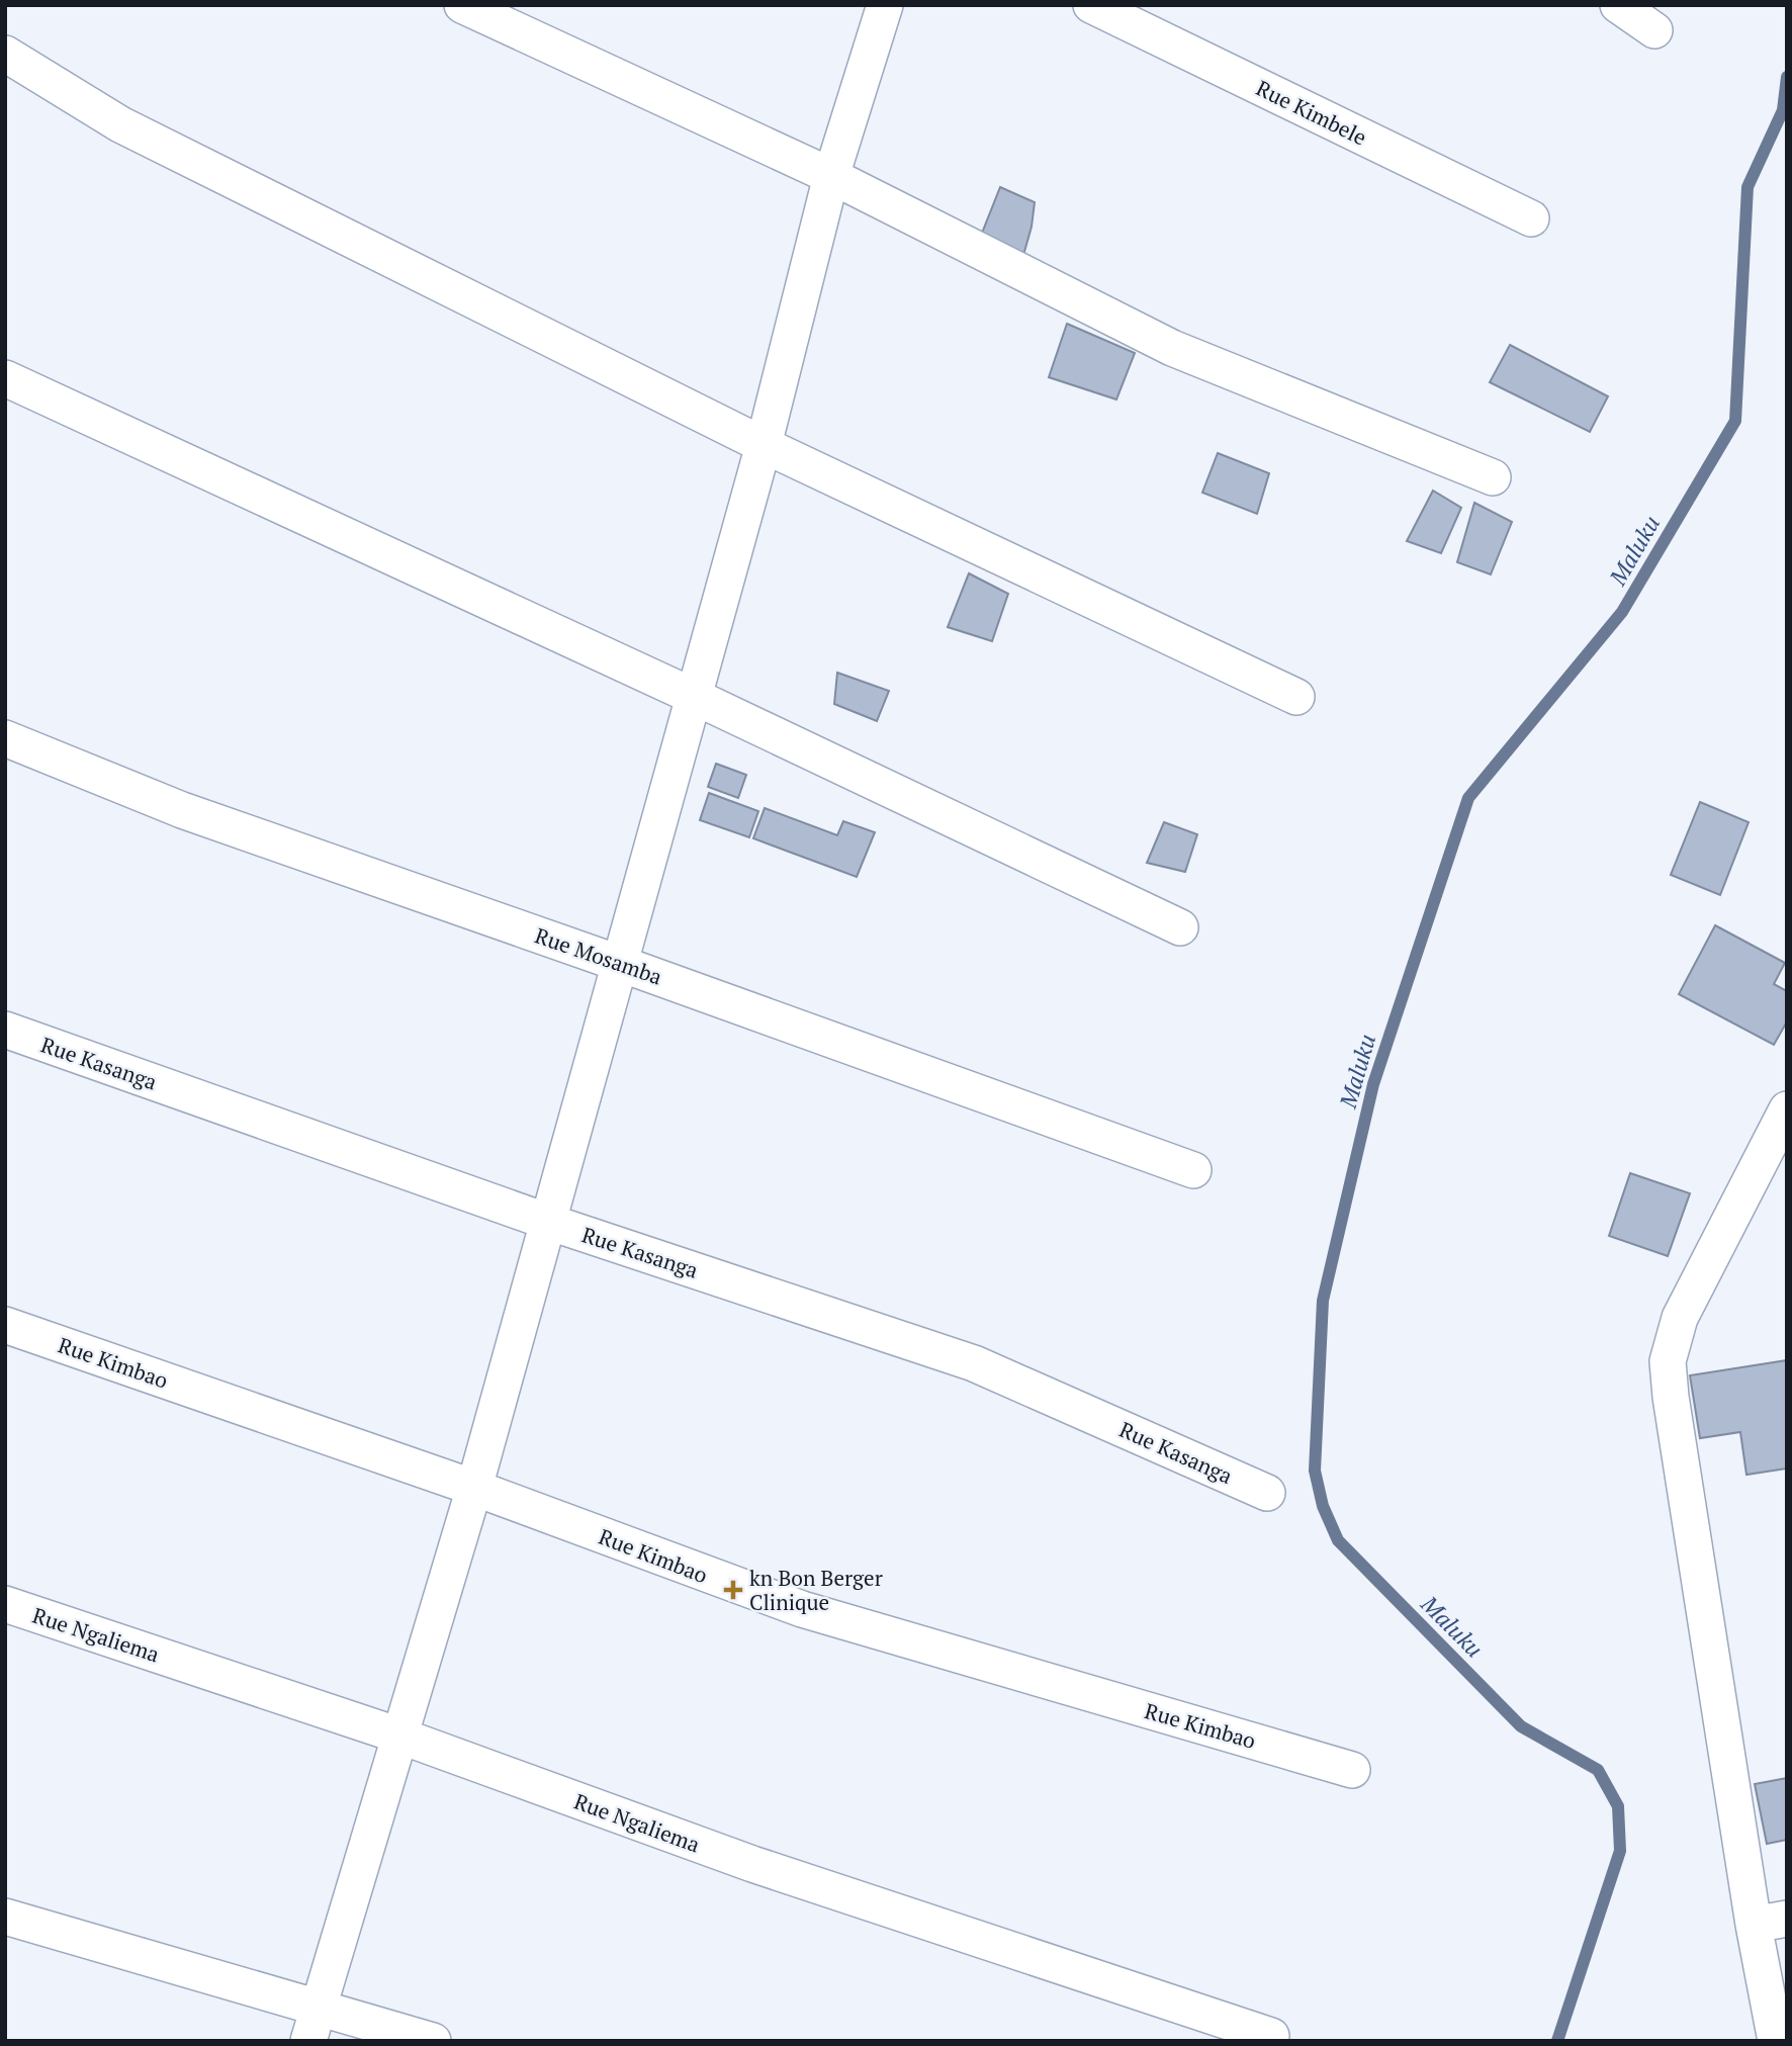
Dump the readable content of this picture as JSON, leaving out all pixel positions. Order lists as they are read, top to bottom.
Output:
{
  "streets": {
    "street": [
      "Rue Kimbele",
      "Rue Mosamba",
      "Rue Kasanga",
      "Rue Kimbao",
      "Rue Ngaliema"
    ]
  },
  "water": ["Maluku"],
  "places": {
    "health": ["kn Bon Berger Clinique"]
  }
}
